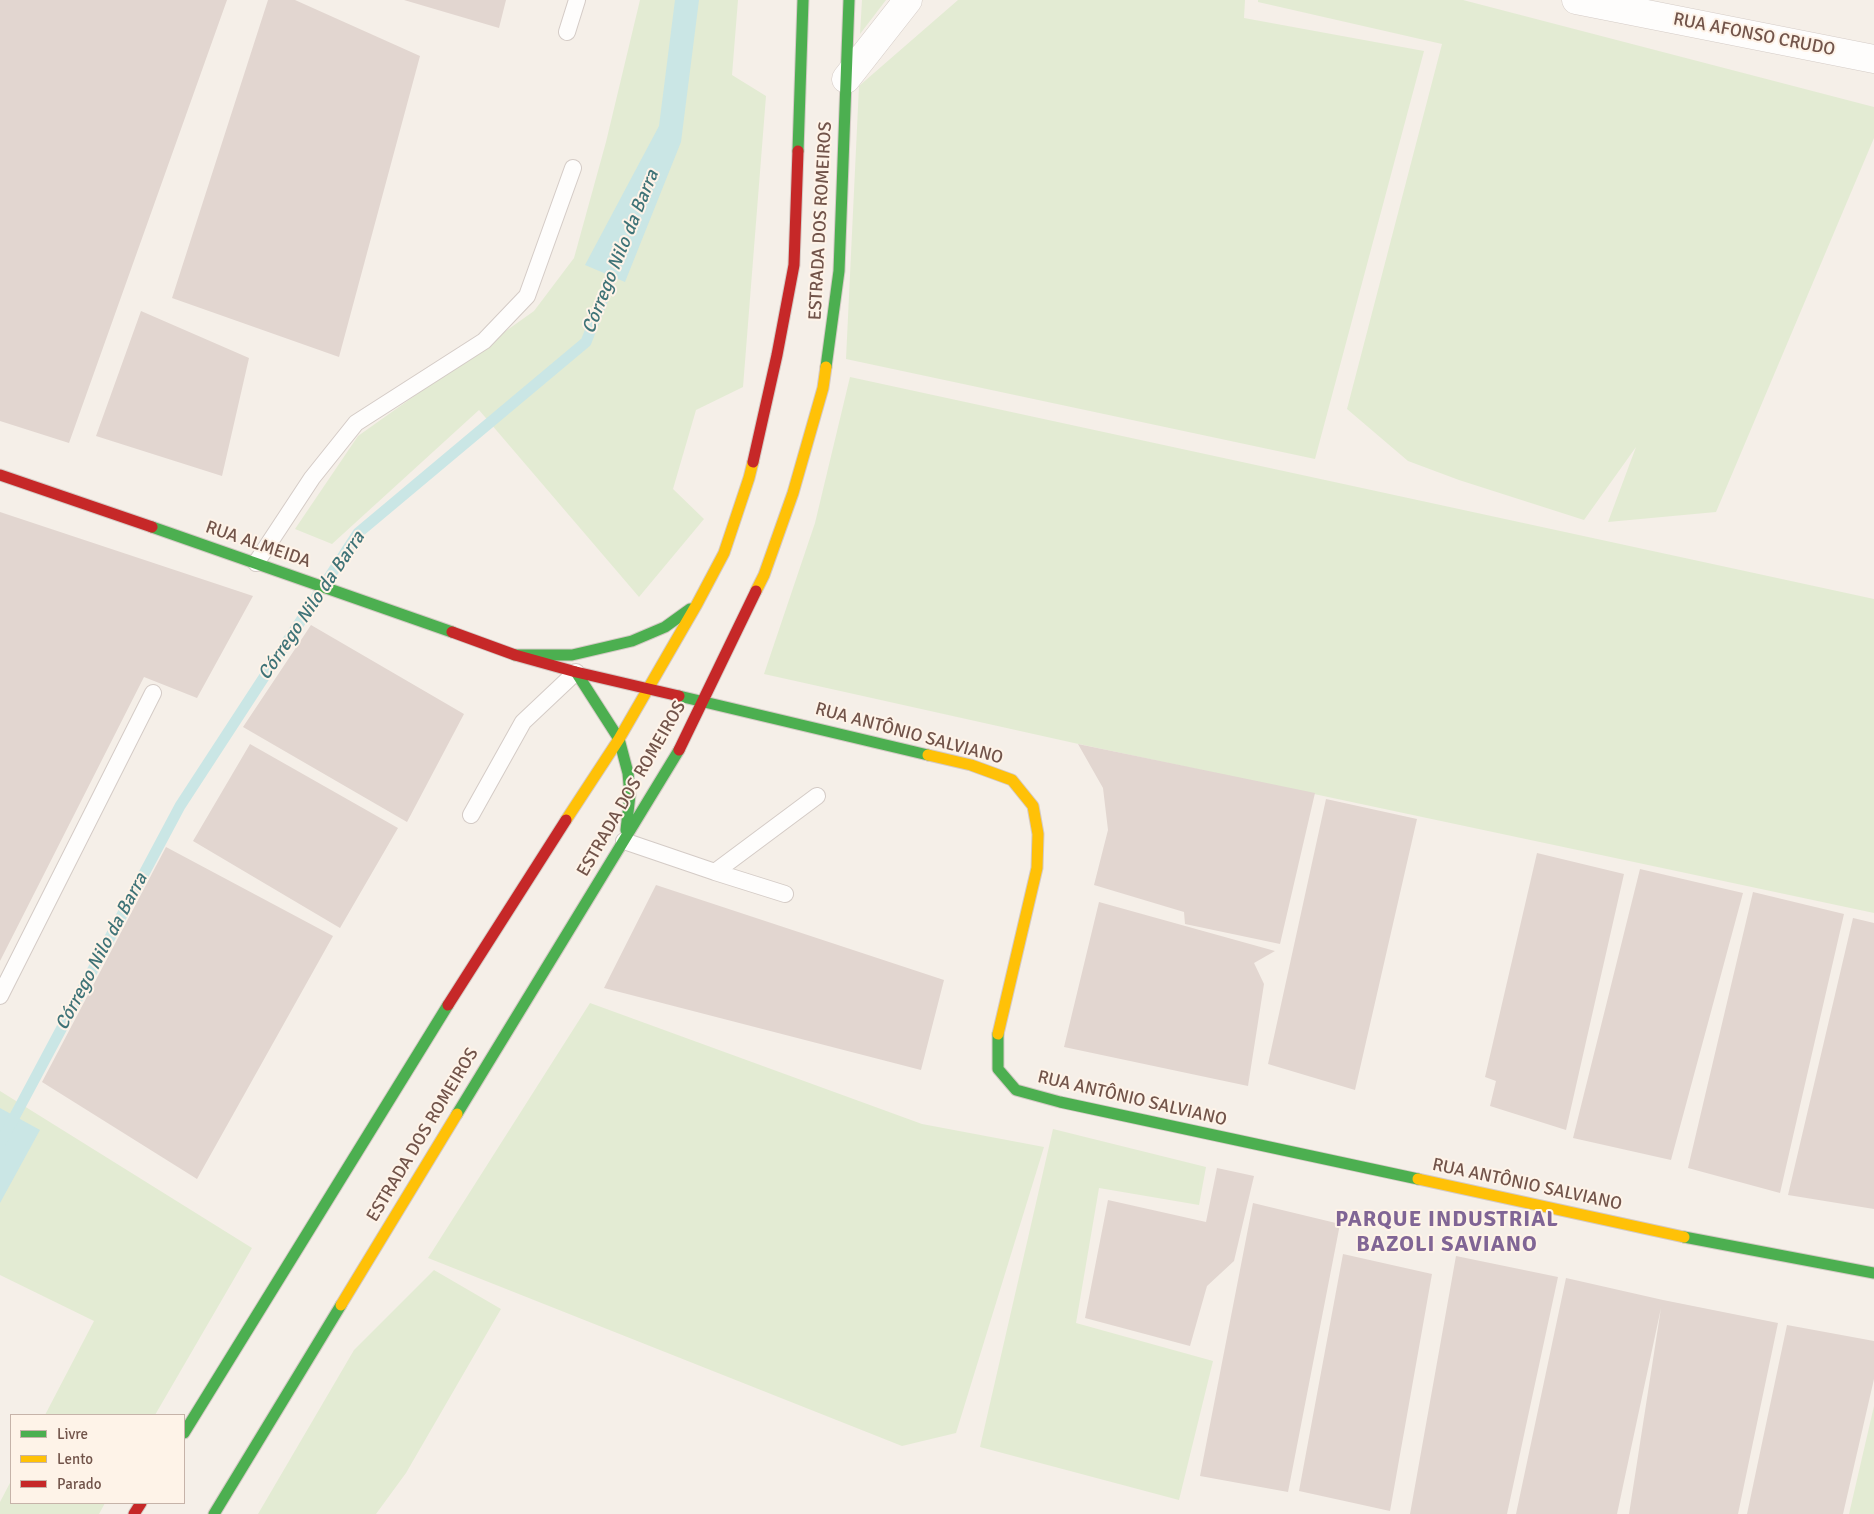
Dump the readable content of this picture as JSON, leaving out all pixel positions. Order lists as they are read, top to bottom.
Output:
{
  "streets": {
    "main road": ["ESTRADA DOS ROMEIROS", "RUA ALMEIDA", "RUA ANTÔNIO SALVIANO"],
    "street": ["RUA AFONSO CRUDO"]
  },
  "crossings": [
    ["ESTRADA DOS ROMEIROS", "RUA ALMEIDA"],
    ["ESTRADA DOS ROMEIROS", "RUA ANTÔNIO SALVIANO"],
    ["RUA ALMEIDA", "RUA ANTÔNIO SALVIANO"]
  ],
  "districts": ["PARQUE INDUSTRIAL BAZOLI SAVIANO"],
  "water": ["Córrego Nilo da Barra"],
  "legend": ["Livre", "Lento", "Parado"]
}
